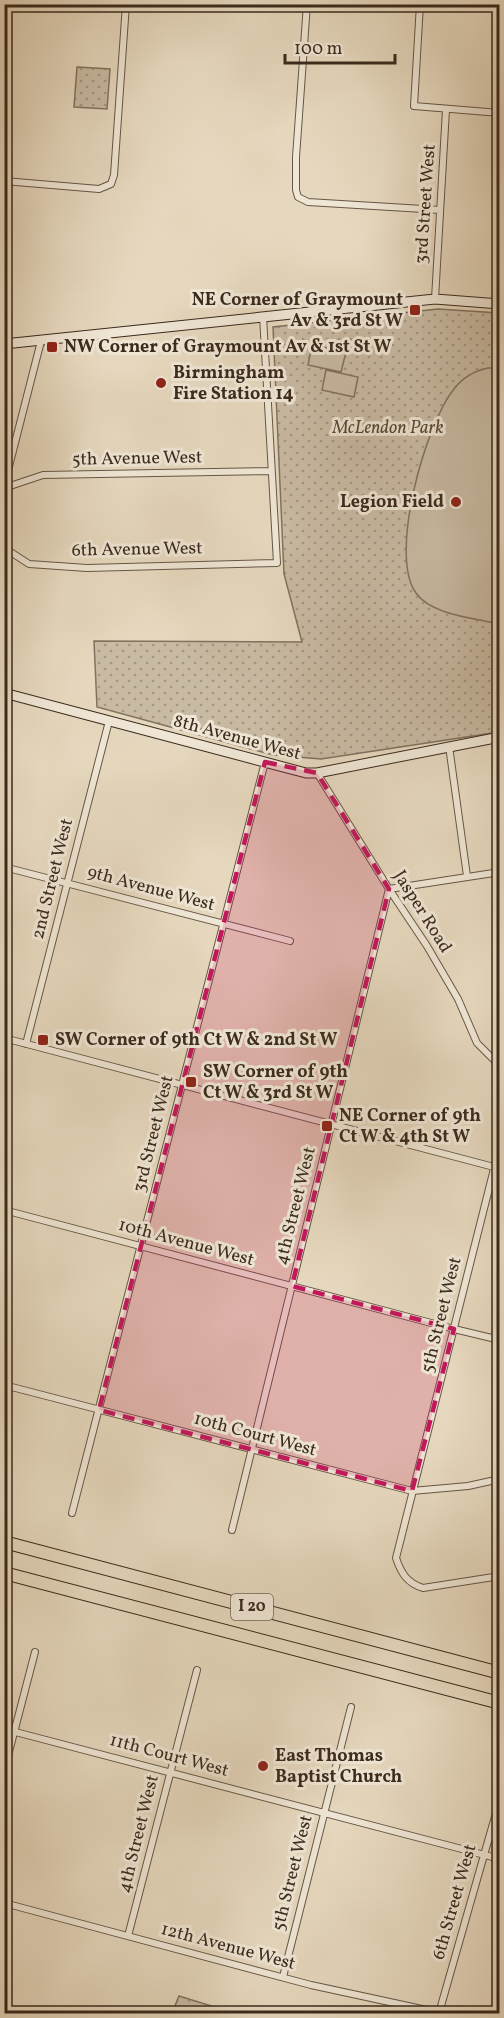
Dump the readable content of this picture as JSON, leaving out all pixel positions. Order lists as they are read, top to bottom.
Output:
{
  "streets": {
    "highway": ["I 20"],
    "main road": ["8th Avenue West"],
    "street": [
      "3rd Street West",
      "5th Avenue West",
      "6th Avenue West",
      "2nd Street West",
      "9th Avenue West",
      "Jasper Road",
      "4th Street West",
      "10th Avenue West",
      "5th Street West",
      "10th Court West",
      "11th Court West",
      "6th Street West",
      "12th Avenue West"
    ]
  },
  "crossings": [
    ["3rd Street West", "8th Avenue West"],
    ["3rd Street West", "9th Avenue West"],
    ["3rd Street West", "10th Avenue West"],
    ["3rd Street West", "10th Court West"],
    ["5th Avenue West", "6th Avenue West"],
    ["8th Avenue West", "2nd Street West"],
    ["8th Avenue West", "Jasper Road"],
    ["2nd Street West", "9th Avenue West"],
    ["Jasper Road", "4th Street West"],
    ["4th Street West", "10th Avenue West"],
    ["4th Street West", "10th Court West"],
    ["4th Street West", "11th Court West"],
    ["4th Street West", "12th Avenue West"],
    ["10th Avenue West", "5th Street West"],
    ["5th Street West", "10th Court West"],
    ["5th Street West", "11th Court West"],
    ["5th Street West", "12th Avenue West"],
    ["11th Court West", "6th Street West"],
    ["6th Street West", "12th Avenue West"]
  ],
  "parks": ["McLendon Park"],
  "places": {
    "transit": [
      "NE Corner of Graymount Av & 3rd St W",
      "NW Corner of Graymount Av & 1st St W",
      "SW Corner of 9th Ct W & 2nd St W",
      "SW Corner of 9th Ct W & 3rd St W",
      "NE Corner of 9th Ct W & 4th St W"
    ],
    "other": ["Birmingham Fire Station 14", "Legion Field", "East Thomas Baptist Church"]
  },
  "scale_bar": "100 m"
}
